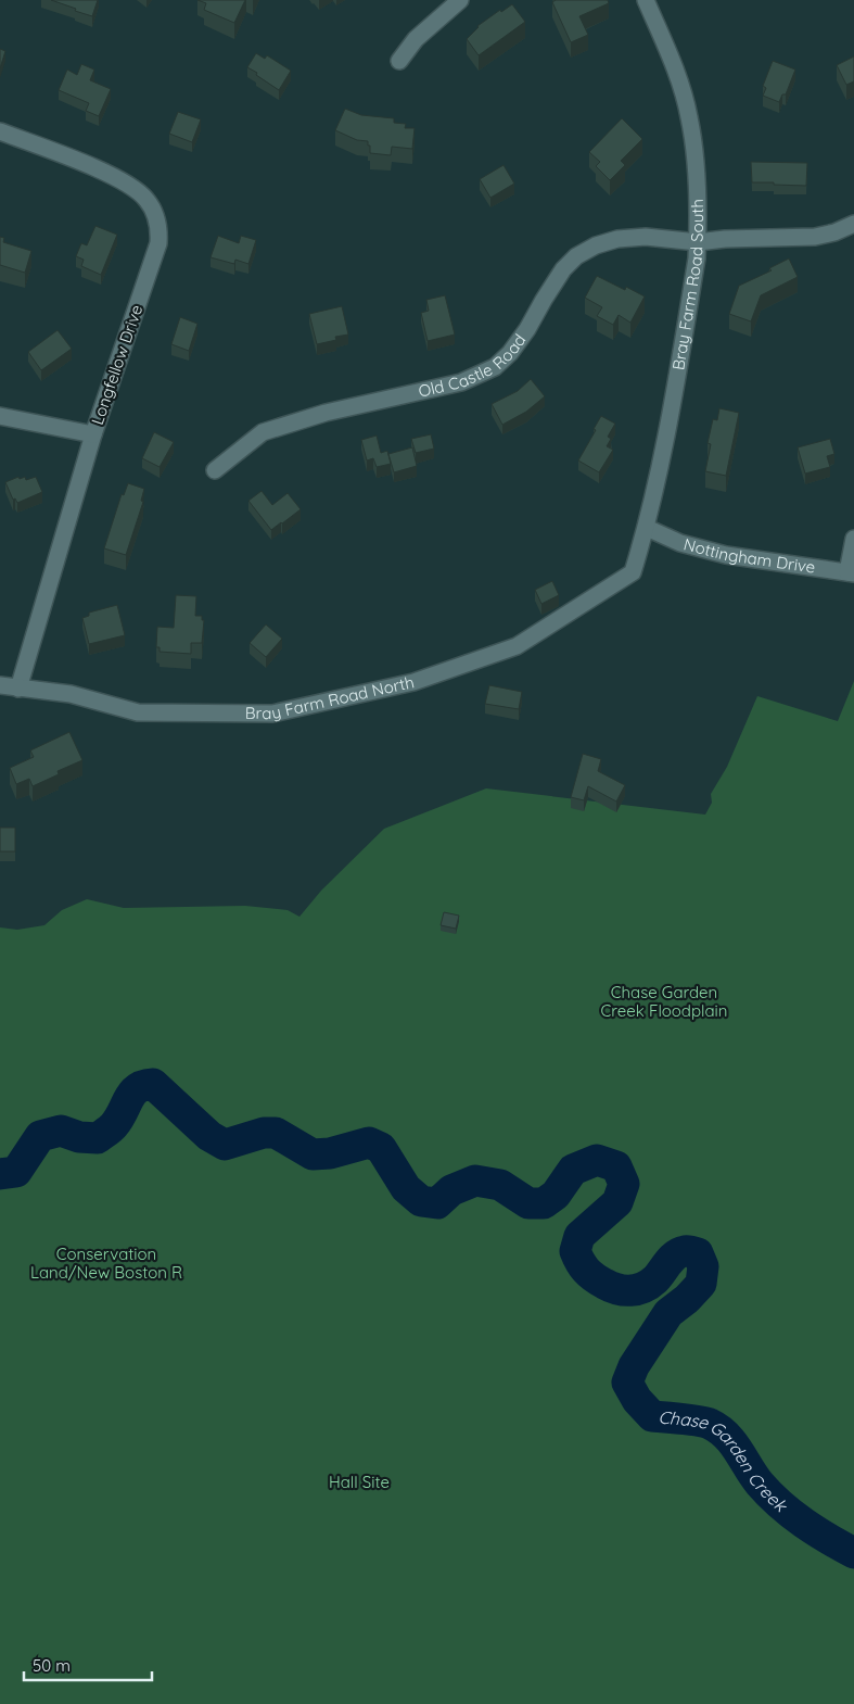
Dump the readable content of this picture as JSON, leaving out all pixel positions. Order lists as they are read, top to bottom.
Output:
{
  "streets": {
    "street": [
      "Bray Farm Road South",
      "Old Castle Road",
      "Longfellow Drive",
      "Nottingham Drive",
      "Bray Farm Road North"
    ]
  },
  "crossings": [
    ["Bray Farm Road South", "Old Castle Road"],
    ["Bray Farm Road South", "Nottingham Drive"],
    ["Bray Farm Road South", "Bray Farm Road North"],
    ["Longfellow Drive", "Bray Farm Road North"]
  ],
  "water": ["Chase Garden Creek"],
  "parks": ["Chase Garden Creek Floodplain", "Conservation Land/New Boston R", "Hall Site"],
  "scale_bar": "50 m"
}
